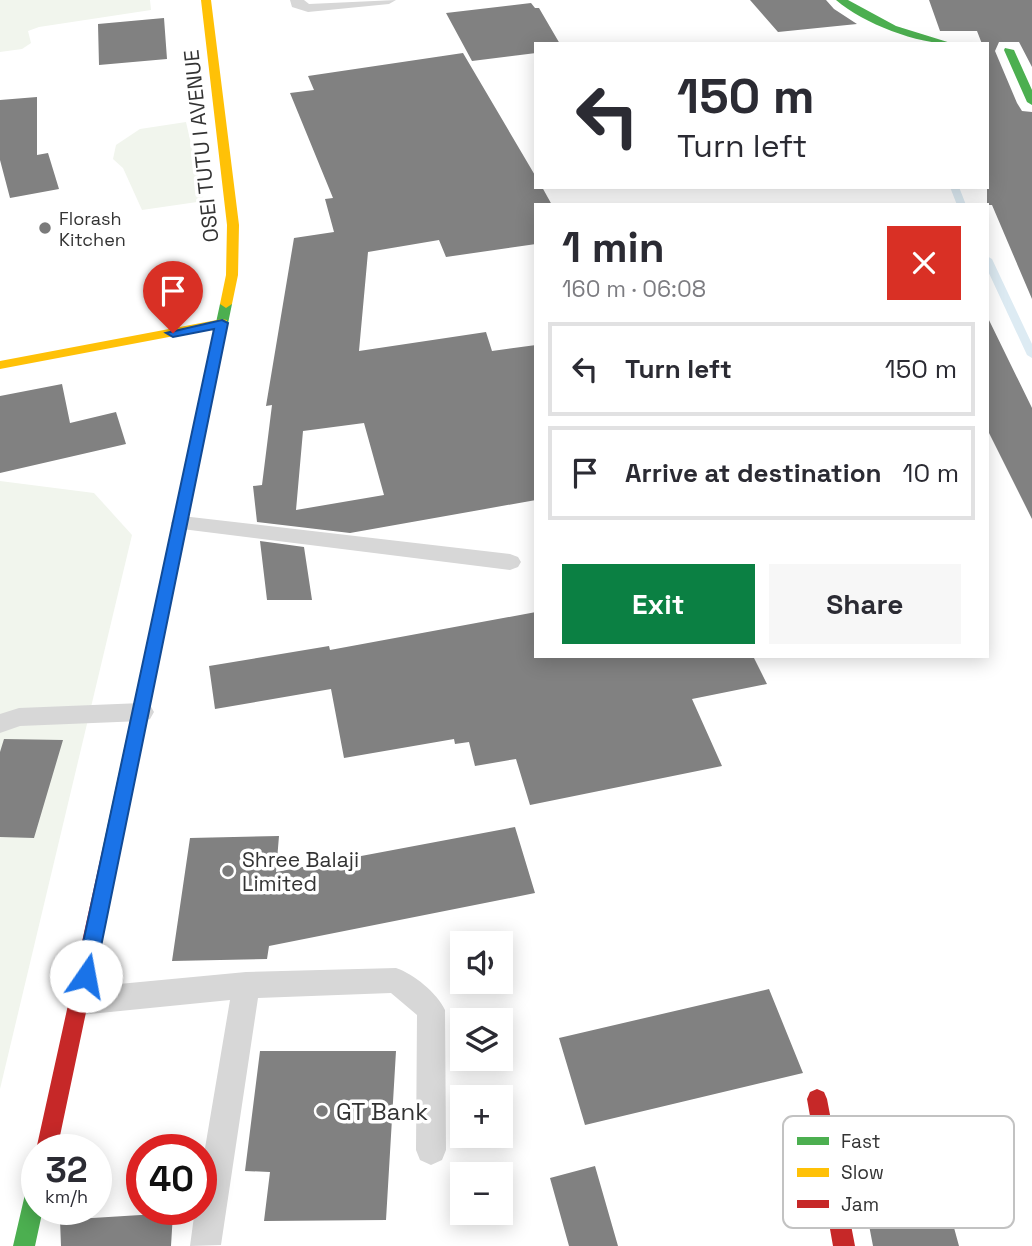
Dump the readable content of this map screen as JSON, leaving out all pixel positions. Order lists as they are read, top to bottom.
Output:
{
  "streets": {
    "street": ["OSEI TUTU I AVENUE"]
  },
  "places": ["Florash Kitchen", "Shree Balaji Limited", "GT Bank"],
  "legend": ["Fast", "Slow", "Jam"],
  "page": {
    "turn": ["150 m", "Turn left"],
    "heading": ["1 min", "160 m · 06:08"],
    "list": [
      {
        "name": "Turn left",
        "value": "150 m"
      },
      {
        "name": "Arrive at destination",
        "value": "10 m"
      }
    ],
    "buttons": ["Exit", "Share"],
    "map_buttons": ["+", "−"],
    "speed": "32 km/h",
    "limit": "40"
  }
}
